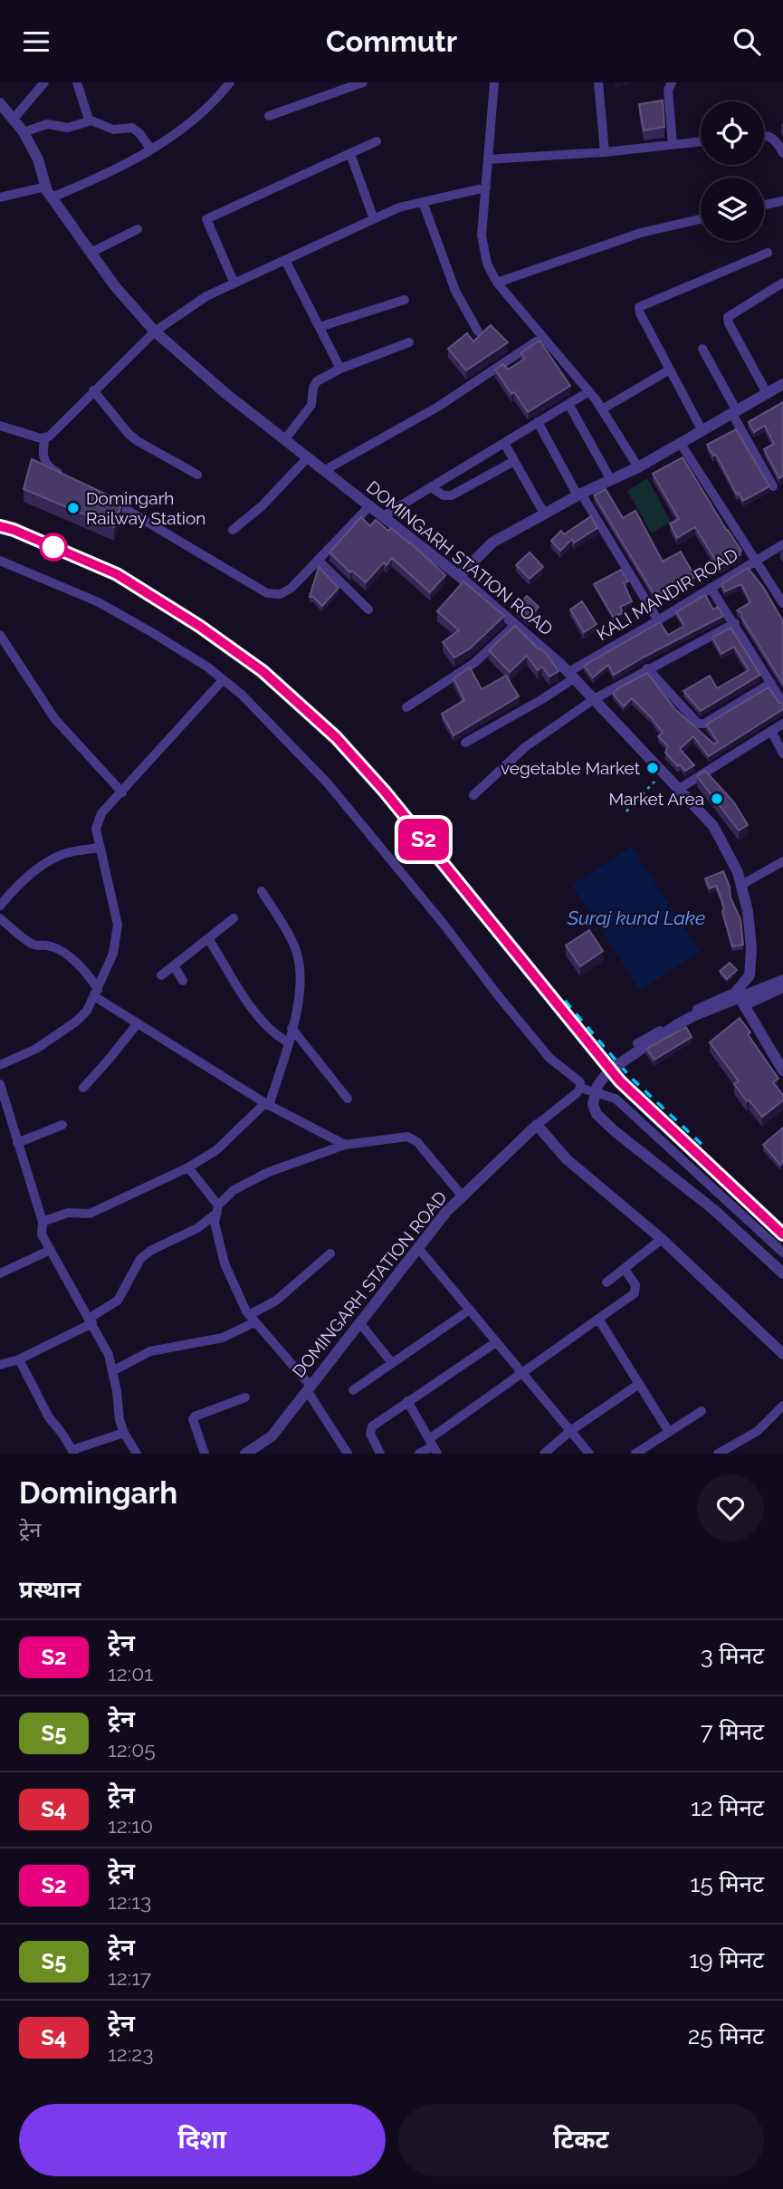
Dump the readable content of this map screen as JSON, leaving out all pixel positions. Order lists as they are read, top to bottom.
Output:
{
  "streets": {
    "street": ["DOMINGARH STATION ROAD", "KALI MANDIR ROAD"]
  },
  "crossings": [
    ["DOMINGARH STATION ROAD", "KALI MANDIR ROAD"]
  ],
  "water": ["Suraj kund Lake"],
  "places": ["Domingarh Railway Station", "vegetable Market", "Market Area"],
  "page": {
    "header": "Commutr",
    "on_map": "S2",
    "heading": [
      ["Domingarh", "ट्रेन"],
      "प्रस्थान"
    ],
    "list": [
      {
        "mark": "S2",
        "name": "ट्रेन",
        "note": "12:01",
        "value": "3 मिनट"
      },
      {
        "mark": "S5",
        "name": "ट्रेन",
        "note": "12:05",
        "value": "7 मिनट"
      },
      {
        "mark": "S4",
        "name": "ट्रेन",
        "note": "12:10",
        "value": "12 मिनट"
      },
      {
        "mark": "S2",
        "name": "ट्रेन",
        "note": "12:13",
        "value": "15 मिनट"
      },
      {
        "mark": "S5",
        "name": "ट्रेन",
        "note": "12:17",
        "value": "19 मिनट"
      },
      {
        "mark": "S4",
        "name": "ट्रेन",
        "note": "12:23",
        "value": "25 मिनट"
      }
    ],
    "buttons": ["दिशा", "टिकट"]
  }
}
